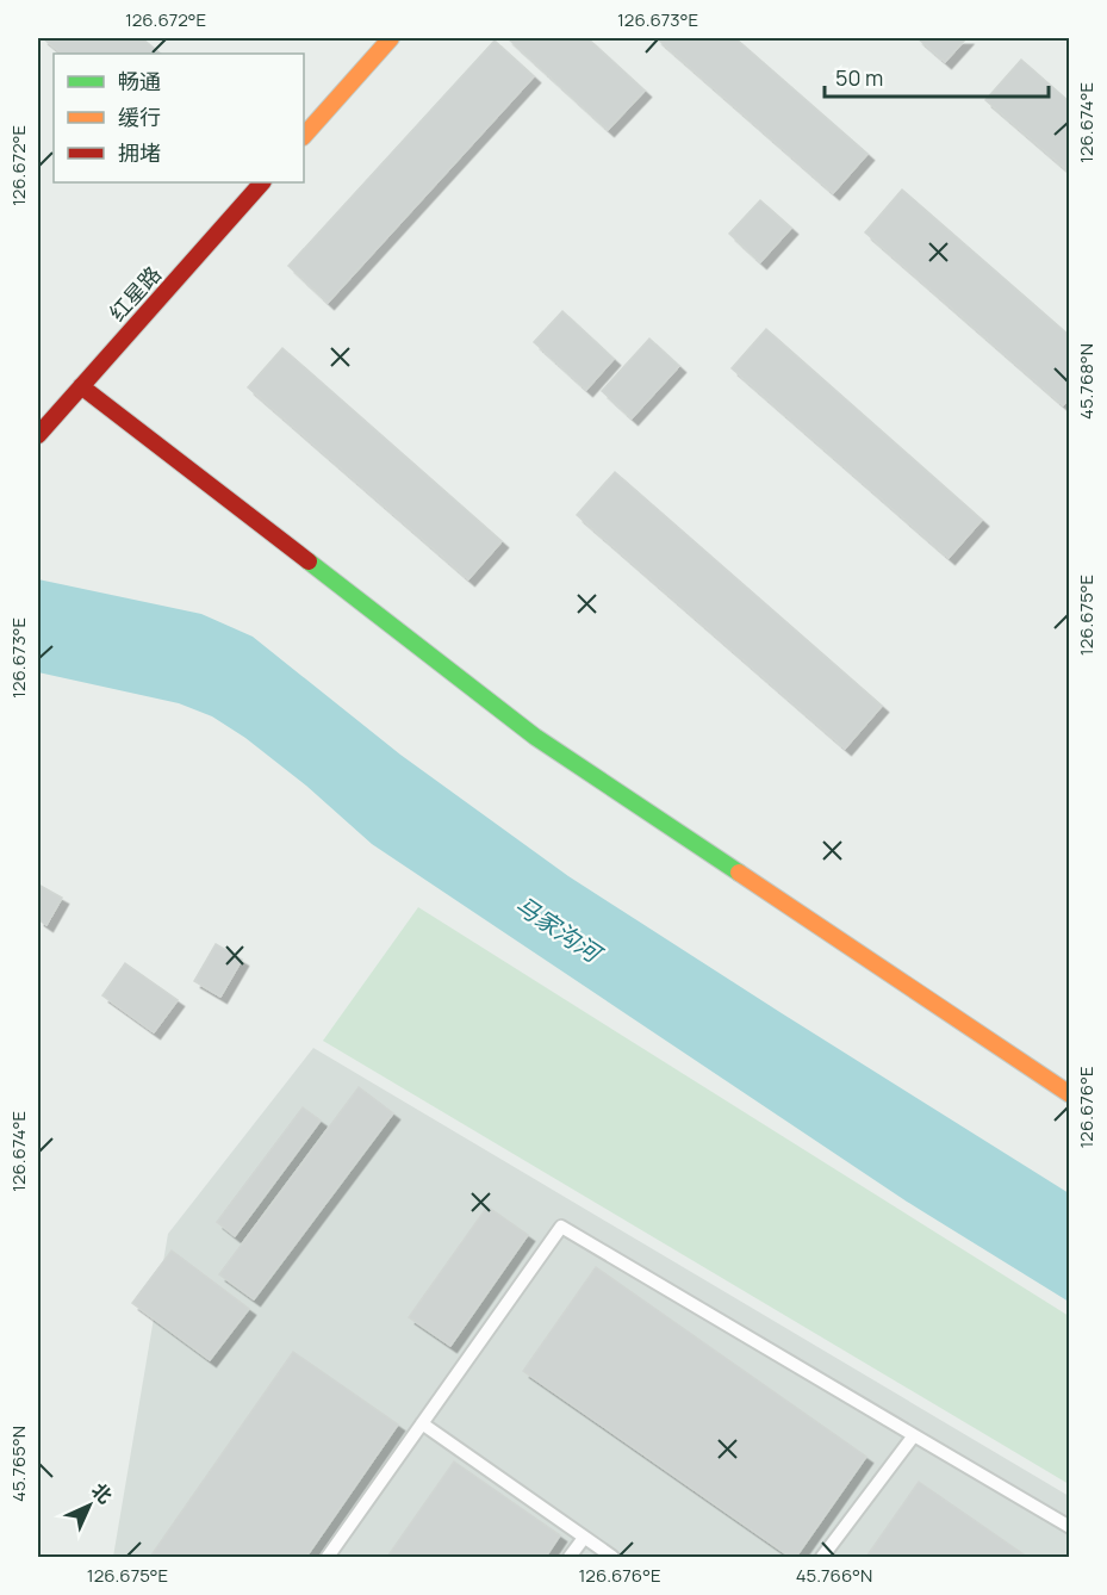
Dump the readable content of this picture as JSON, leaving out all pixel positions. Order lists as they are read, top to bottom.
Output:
{
  "streets": {
    "street": ["红星路"]
  },
  "water": ["马家沟河"],
  "legend": ["畅通", "缓行", "拥堵"],
  "scale_bar": "50 m",
  "north": "top right",
  "coordinates": [
    "126.672°E",
    "126.673°E",
    "126.674°E",
    "45.768°N",
    "126.675°E",
    "126.676°E",
    "45.765°N",
    "45.766°N"
  ]
}
